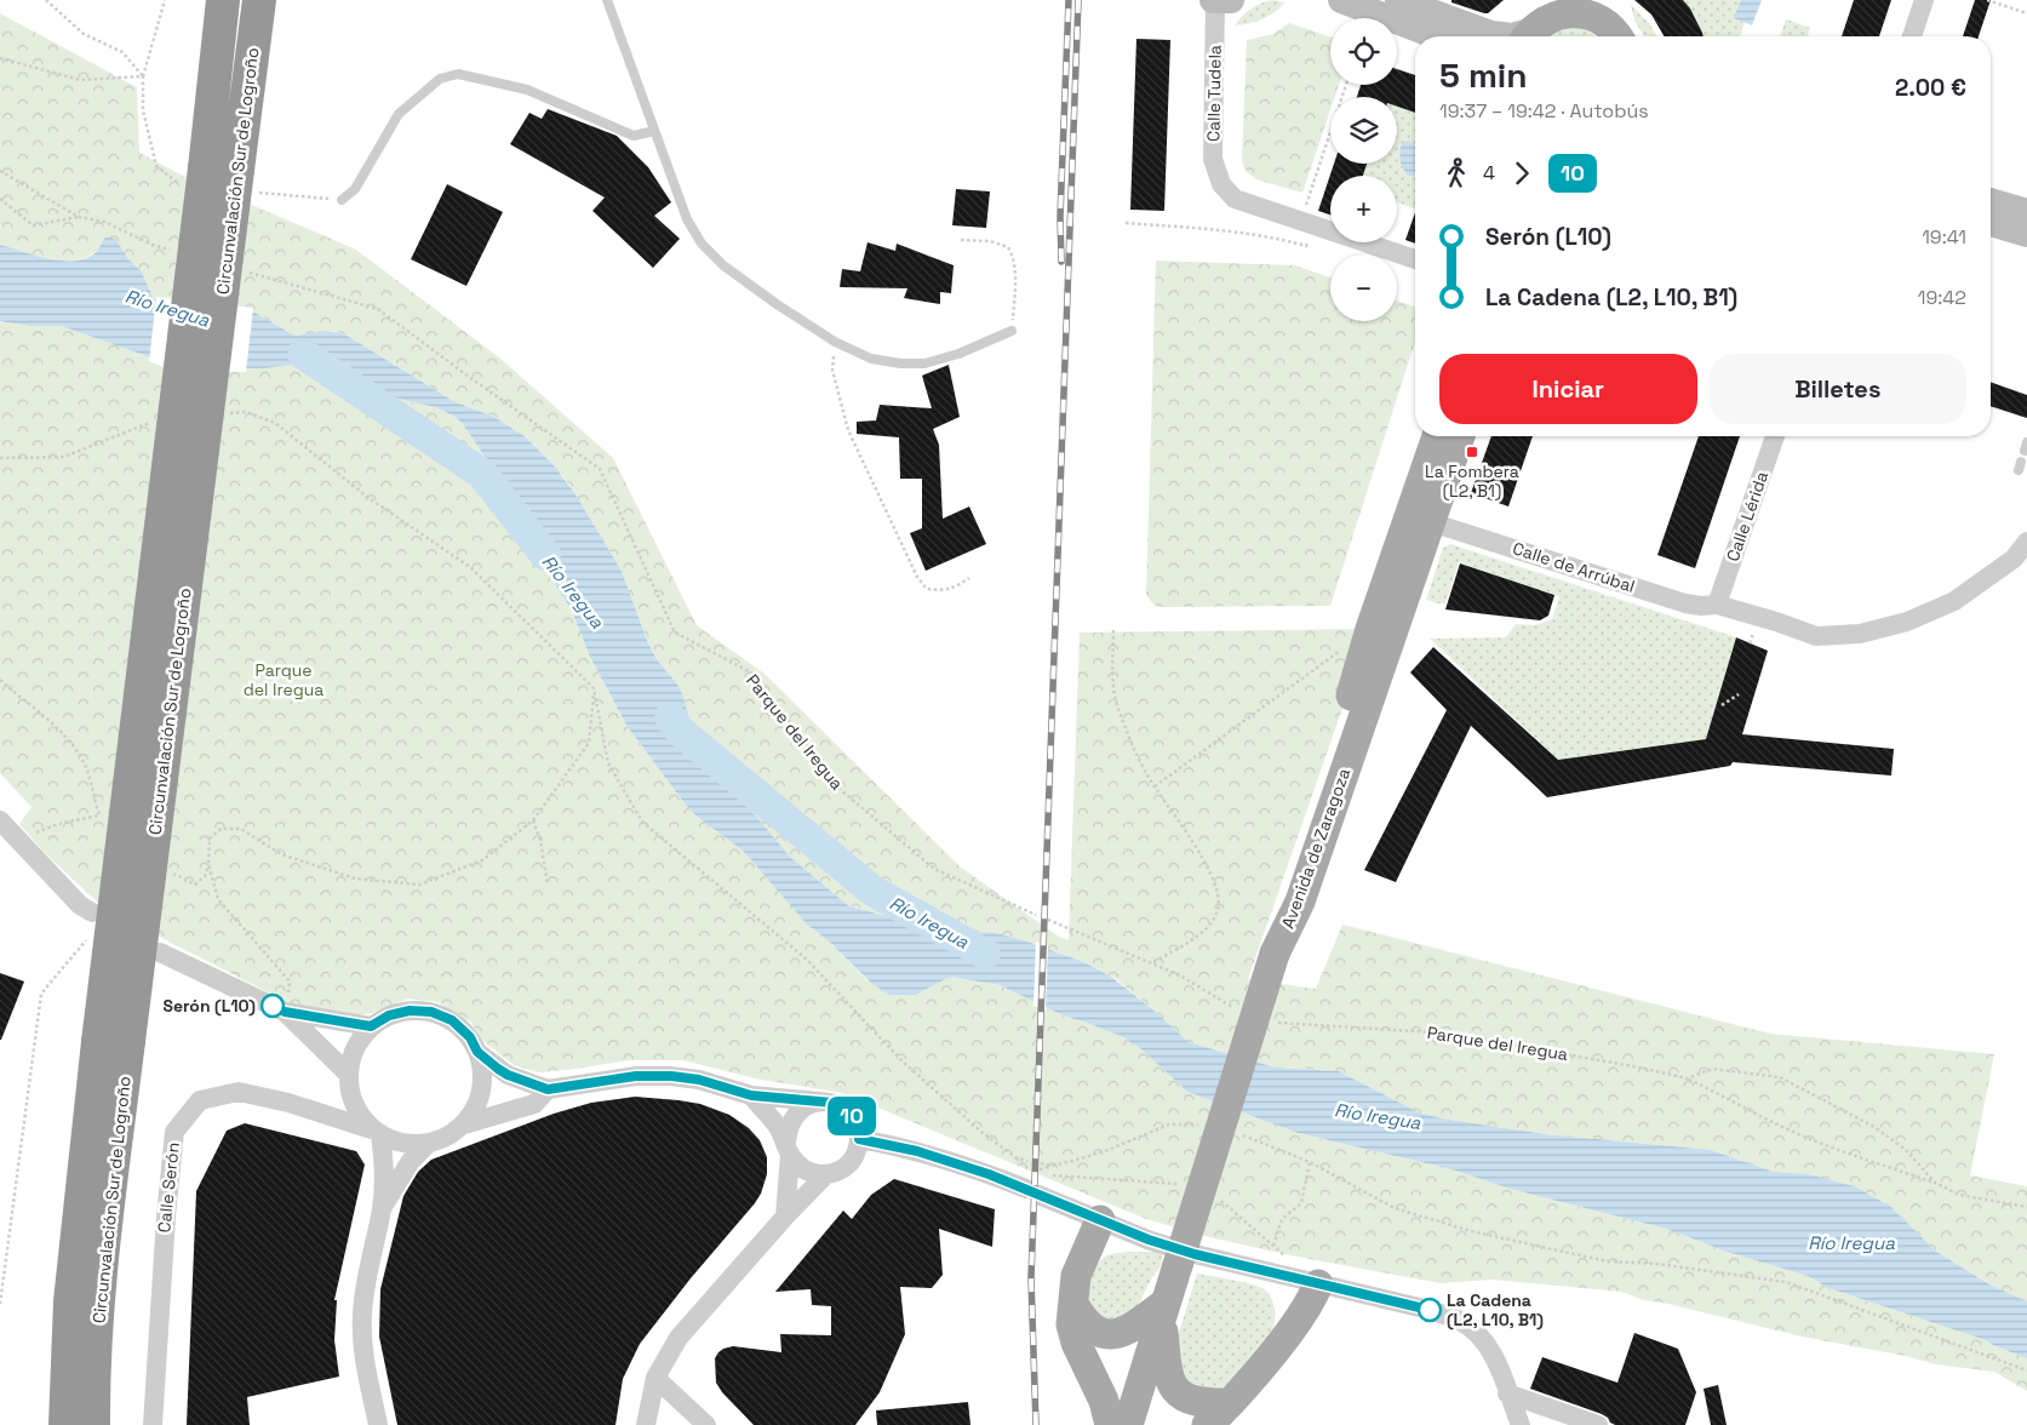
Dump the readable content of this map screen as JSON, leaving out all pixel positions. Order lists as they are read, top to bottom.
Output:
{
  "streets": {
    "highway": ["Circunvalación Sur de Logroño"],
    "main road": ["Avenida de Zaragoza"],
    "street": [
      "Calle Tudela",
      "Calle Lérida",
      "Calle de Arrúbal",
      "Calle Serón"
    ],
    "path": ["Parque del Iregua"]
  },
  "crossings": [
    ["Calle Lérida", "Calle de Arrúbal"],
    ["Calle de Arrúbal", "Avenida de Zaragoza"]
  ],
  "water": ["Río Iregua"],
  "parks": ["Parque del Iregua"],
  "places": {
    "transit": ["La Fombera (L2, B1)"],
    "other": ["Serón (L10)", "La Cadena (L2, L10, B1)"]
  },
  "lines": ["bus line 10"],
  "page": {
    "on_map": "10",
    "map_buttons": ["+", "−"],
    "heading": ["5 min", "19:37 – 19:42 · Autobús", "2.00 €"],
    "legs": ["4", "10"],
    "list": [
      {
        "name": "Serón (L10)",
        "value": "19:41"
      },
      {
        "name": "La Cadena (L2, L10, B1)",
        "value": "19:42"
      }
    ],
    "buttons": ["Iniciar", "Billetes"]
  }
}
